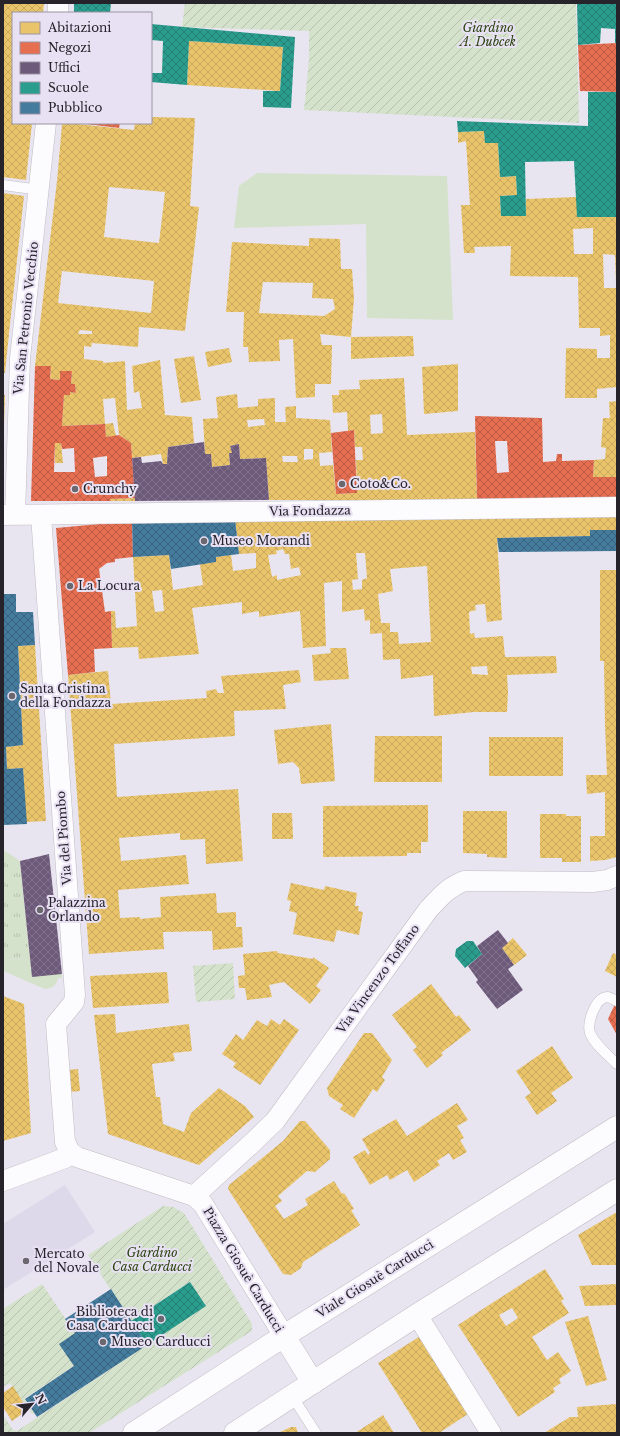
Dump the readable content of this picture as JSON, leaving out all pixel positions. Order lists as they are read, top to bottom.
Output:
{
  "streets": {
    "main road": ["Viale Giosuè Carducci"],
    "street": [
      "Via San Petronio Vecchio",
      "Via Fondazza",
      "Via del Piombo",
      "Via Vincenzo Toffano",
      "Piazza Giosuè Carducci"
    ]
  },
  "crossings": [
    ["Via San Petronio Vecchio", "Via Fondazza"],
    ["Via San Petronio Vecchio", "Via del Piombo"],
    ["Via Fondazza", "Via del Piombo"],
    ["Via del Piombo", "Piazza Giosuè Carducci"],
    ["Via Vincenzo Toffano", "Piazza Giosuè Carducci"],
    ["Piazza Giosuè Carducci", "Viale Giosuè Carducci"]
  ],
  "parks": ["Giardino A. Dubcek", "Giardino Casa Carducci"],
  "places": [
    "Coto&Co.",
    "Crunchy",
    "Museo Morandi",
    "La Locura",
    "Santa Cristina della Fondazza",
    "Palazzina Orlando",
    "Mercato del Novale",
    "Biblioteca di Casa Carducci",
    "Museo Carducci"
  ],
  "legend": [
    "Abitazioni",
    "Negozi",
    "Uffici",
    "Scuole",
    "Pubblico"
  ],
  "north": "top right"
}
